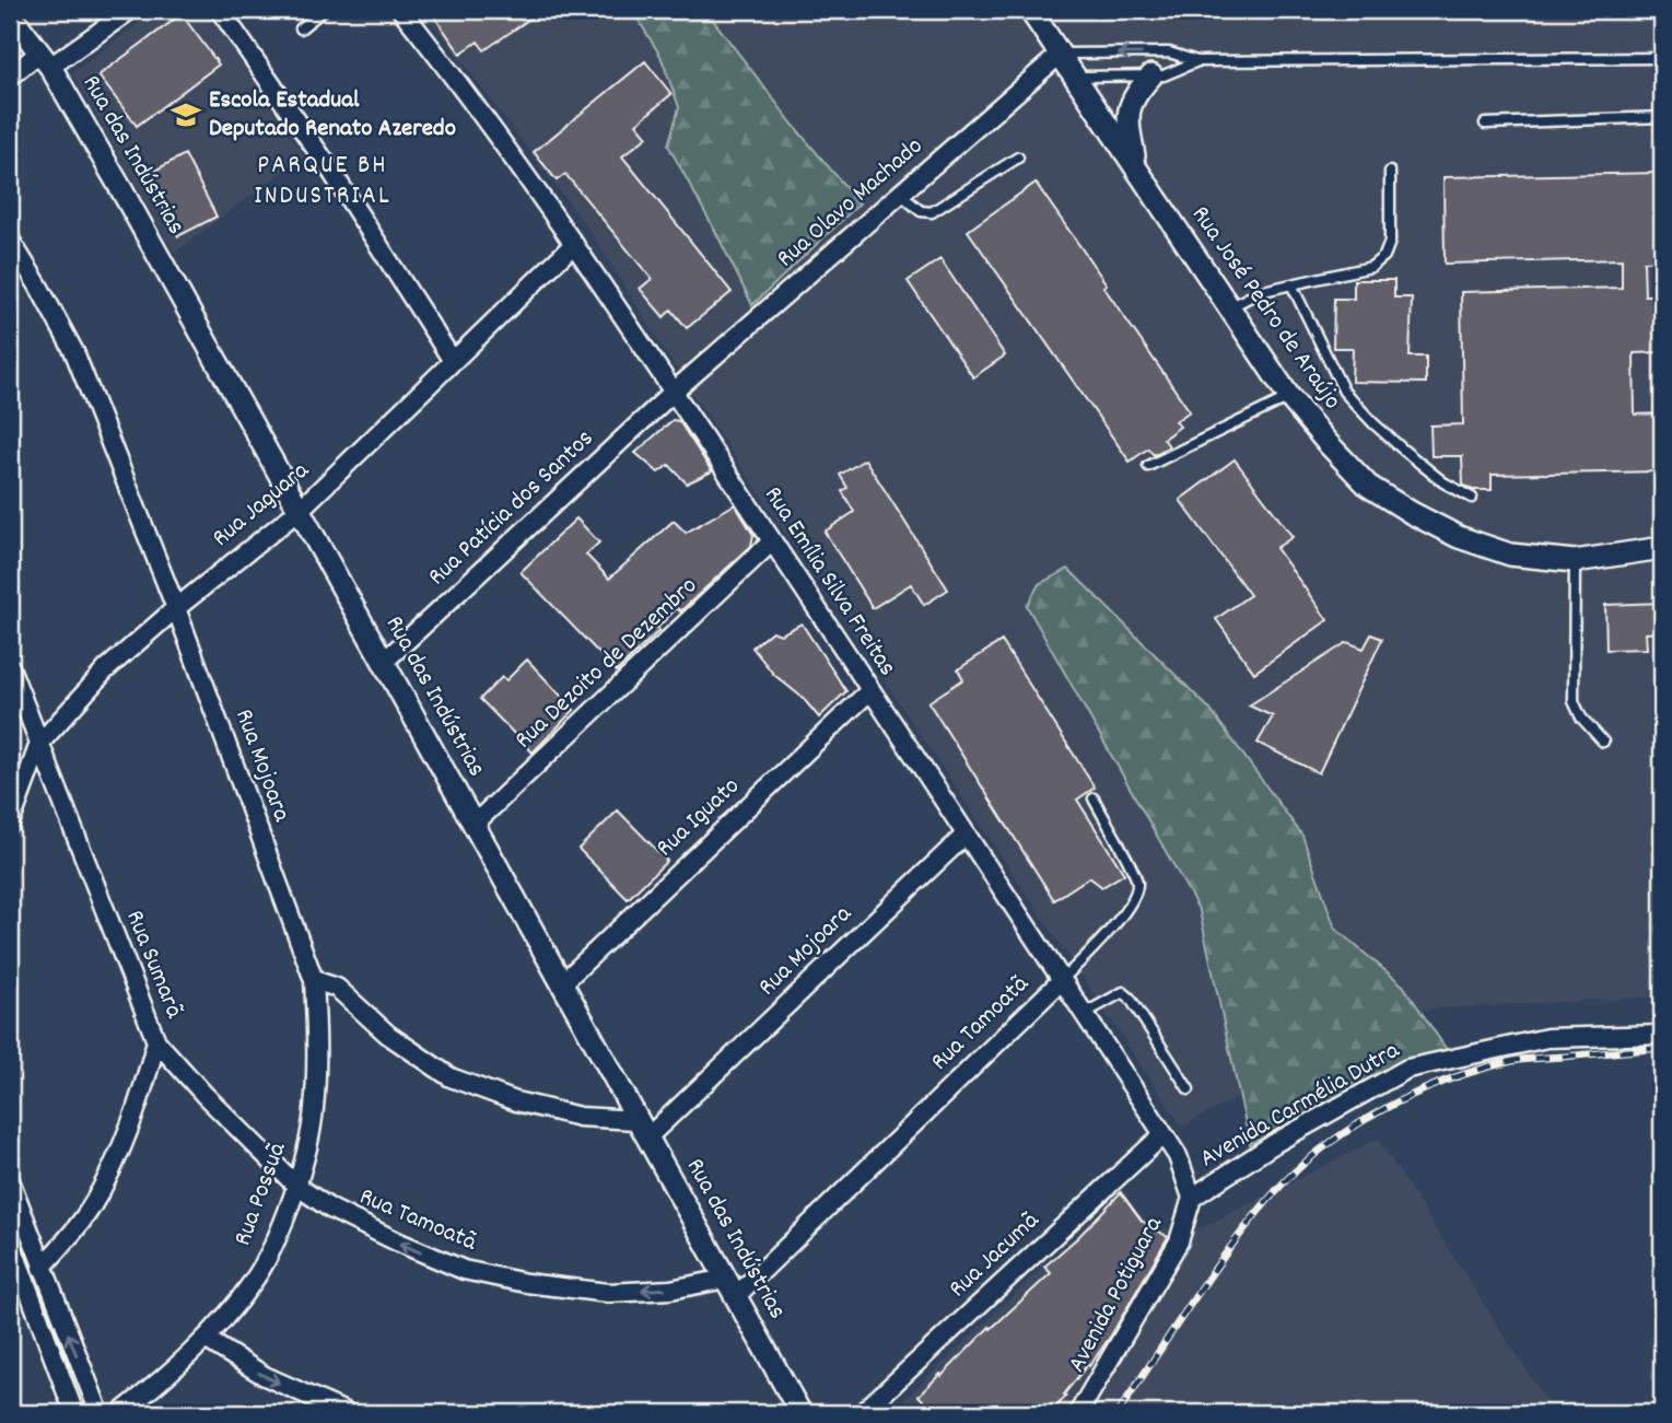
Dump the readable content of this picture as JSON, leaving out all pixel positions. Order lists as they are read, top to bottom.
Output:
{
  "streets": {
    "street": [
      "Rua das Indústrias",
      "Rua Olavo Machado",
      "Rua José Pedro de Araújo",
      "Rua Jaguara",
      "Rua Patícia dos Santos",
      "Rua Emília Silva Freitas",
      "Rua Dezoito de Dezembro",
      "Rua Mojoara",
      "Rua Iguato",
      "Rua Sumarã",
      "Rua Tamoatã",
      "Avenida Carmélia Dutra",
      "Rua Possuã",
      "Rua Jacumã",
      "Avenida Potiguara"
    ]
  },
  "crossings": [
    ["Rua das Indústrias", "Rua Jaguara"],
    ["Rua das Indústrias", "Rua Patícia dos Santos"],
    ["Rua das Indústrias", "Rua Dezoito de Dezembro"],
    ["Rua das Indústrias", "Rua Mojoara"],
    ["Rua das Indústrias", "Rua Iguato"],
    ["Rua das Indústrias", "Rua Tamoatã"],
    ["Rua Olavo Machado", "Rua José Pedro de Araújo"],
    ["Rua Olavo Machado", "Rua Patícia dos Santos"],
    ["Rua Olavo Machado", "Rua Emília Silva Freitas"],
    ["Rua Jaguara", "Rua Emília Silva Freitas"],
    ["Rua Jaguara", "Rua Mojoara"],
    ["Rua Jaguara", "Rua Sumarã"],
    ["Rua Patícia dos Santos", "Rua Emília Silva Freitas"],
    ["Rua Emília Silva Freitas", "Rua Dezoito de Dezembro"],
    ["Rua Emília Silva Freitas", "Rua Mojoara"],
    ["Rua Emília Silva Freitas", "Rua Iguato"],
    ["Rua Emília Silva Freitas", "Rua Tamoatã"],
    ["Rua Emília Silva Freitas", "Avenida Carmélia Dutra"],
    ["Rua Emília Silva Freitas", "Rua Jacumã"],
    ["Rua Emília Silva Freitas", "Avenida Potiguara"],
    ["Rua Mojoara", "Rua Possuã"],
    ["Rua Sumarã", "Rua Tamoatã"],
    ["Rua Tamoatã", "Rua Possuã"],
    ["Avenida Carmélia Dutra", "Avenida Potiguara"]
  ],
  "one_way": ["Rua Tamoatã"],
  "districts": ["PARQUE BH INDUSTRIAL"],
  "places": {
    "school or university": ["Escola Estadual Deputado Renato Azeredo"]
  }
}
